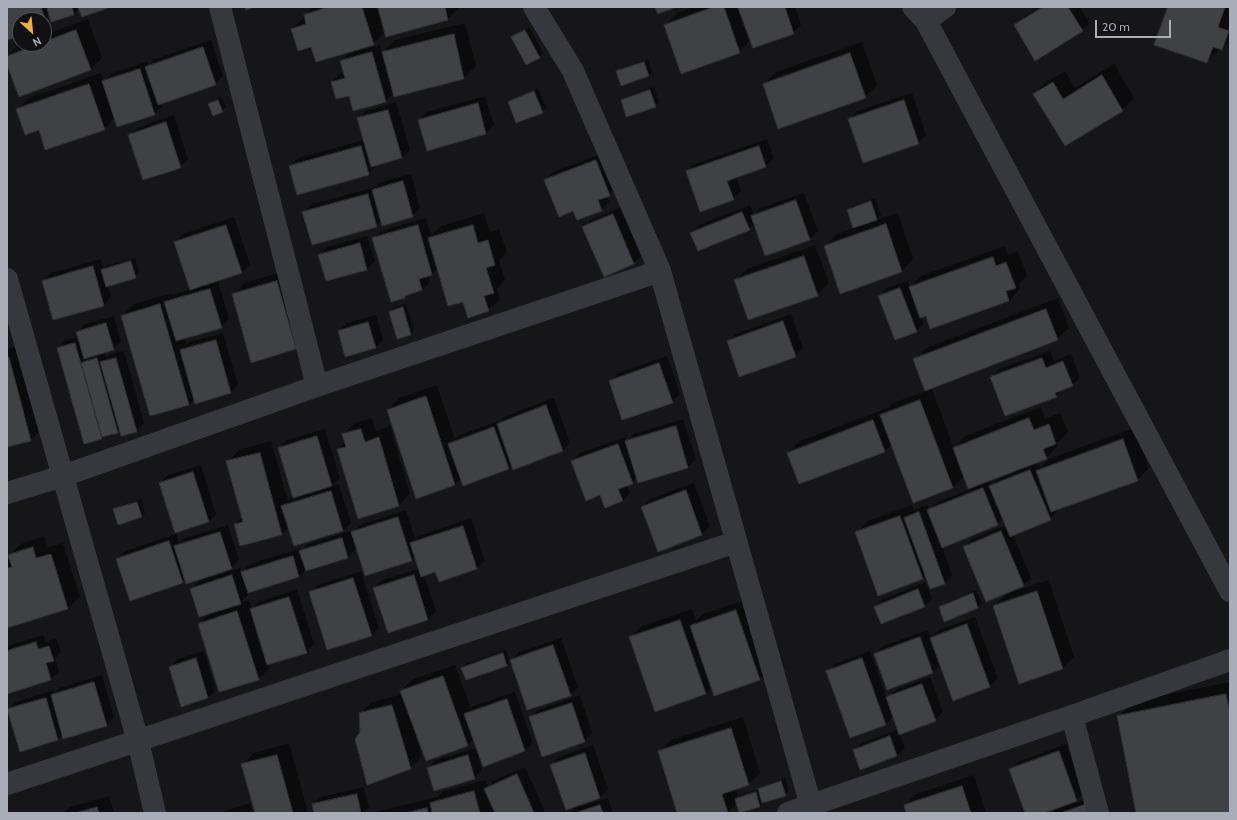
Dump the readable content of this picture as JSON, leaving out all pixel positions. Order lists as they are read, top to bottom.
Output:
{
  "scale_bar": "20 m",
  "north": "bottom right"
}
